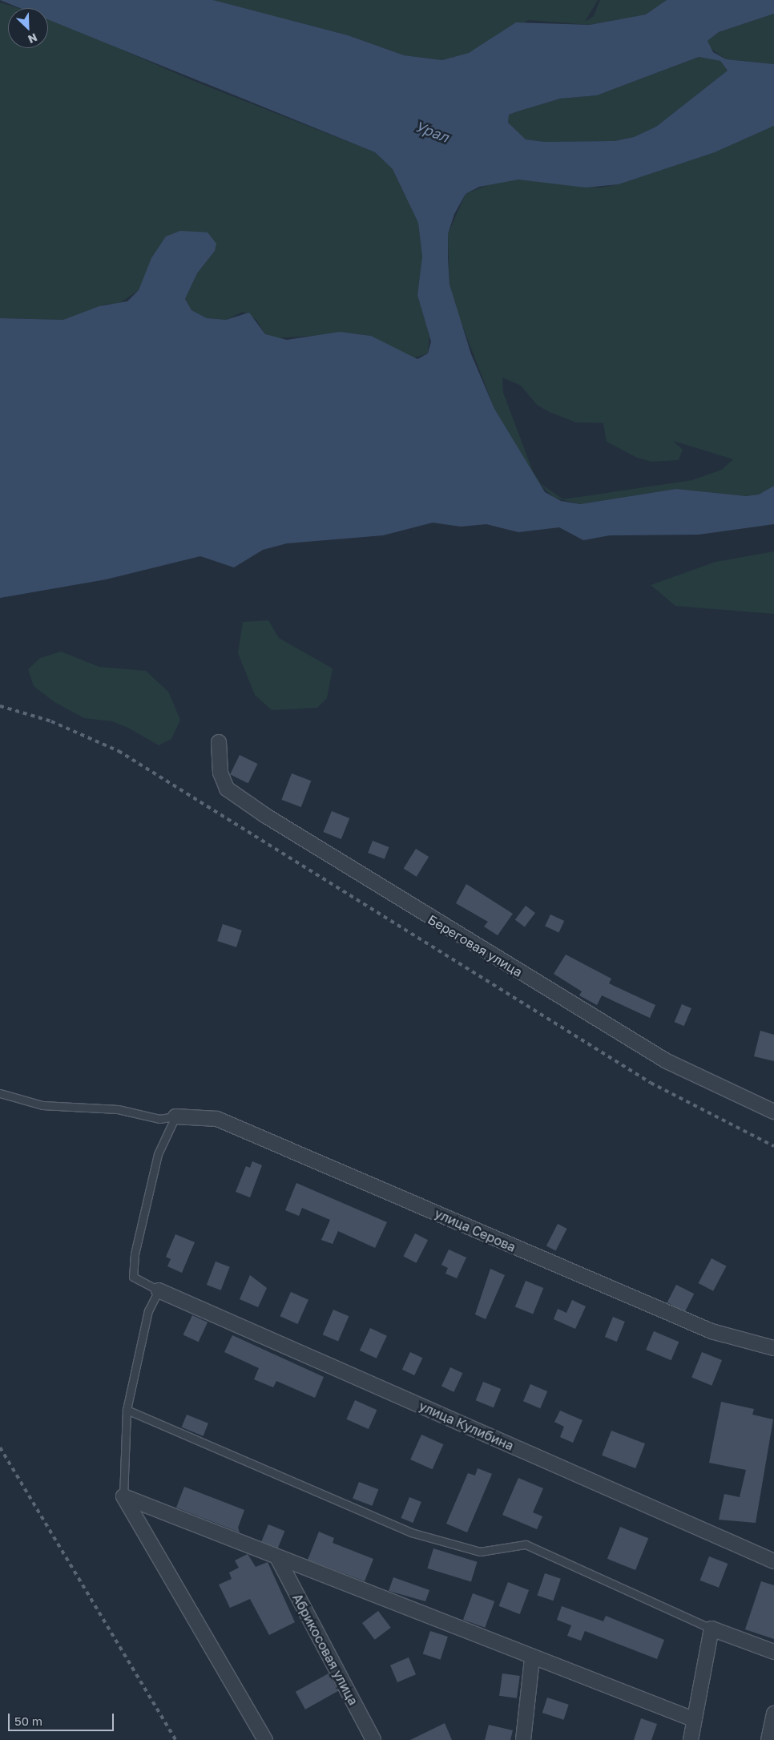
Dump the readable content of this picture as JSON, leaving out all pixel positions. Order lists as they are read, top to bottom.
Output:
{
  "streets": {
    "street": [
      "Береговая улица",
      "улица Серова",
      "улица Кулибина",
      "Абрикосовая улица"
    ]
  },
  "water": ["Урал"],
  "scale_bar": "50 m",
  "north": "bottom right"
}
